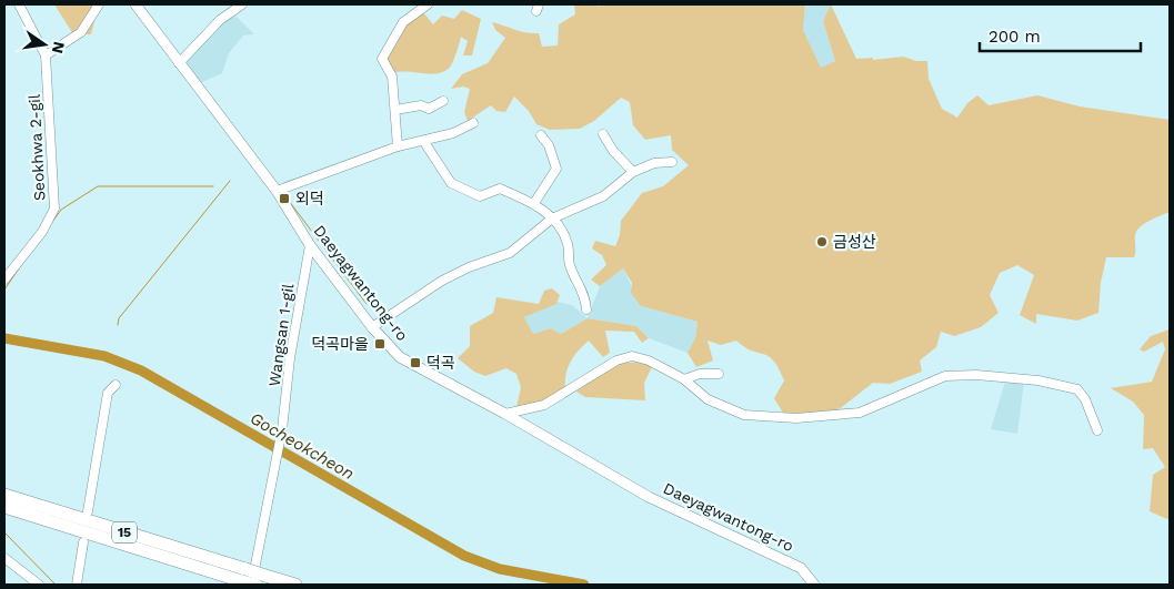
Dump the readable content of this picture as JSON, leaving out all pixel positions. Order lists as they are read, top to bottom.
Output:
{
  "streets": {
    "highway": ["15"],
    "main road": ["Daeyagwantong-ro"],
    "street": ["Seokhwa 2-gil", "Wangsan 1-gil"]
  },
  "crossings": [
    ["Daeyagwantong-ro", "Wangsan 1-gil"],
    ["Wangsan 1-gil", "15"]
  ],
  "water": ["Gocheokcheon"],
  "places": {
    "transit": ["외덕", "덕곡마을", "덕곡"],
    "other": ["금성산"]
  },
  "scale_bar": "200 m",
  "north": "right"
}
